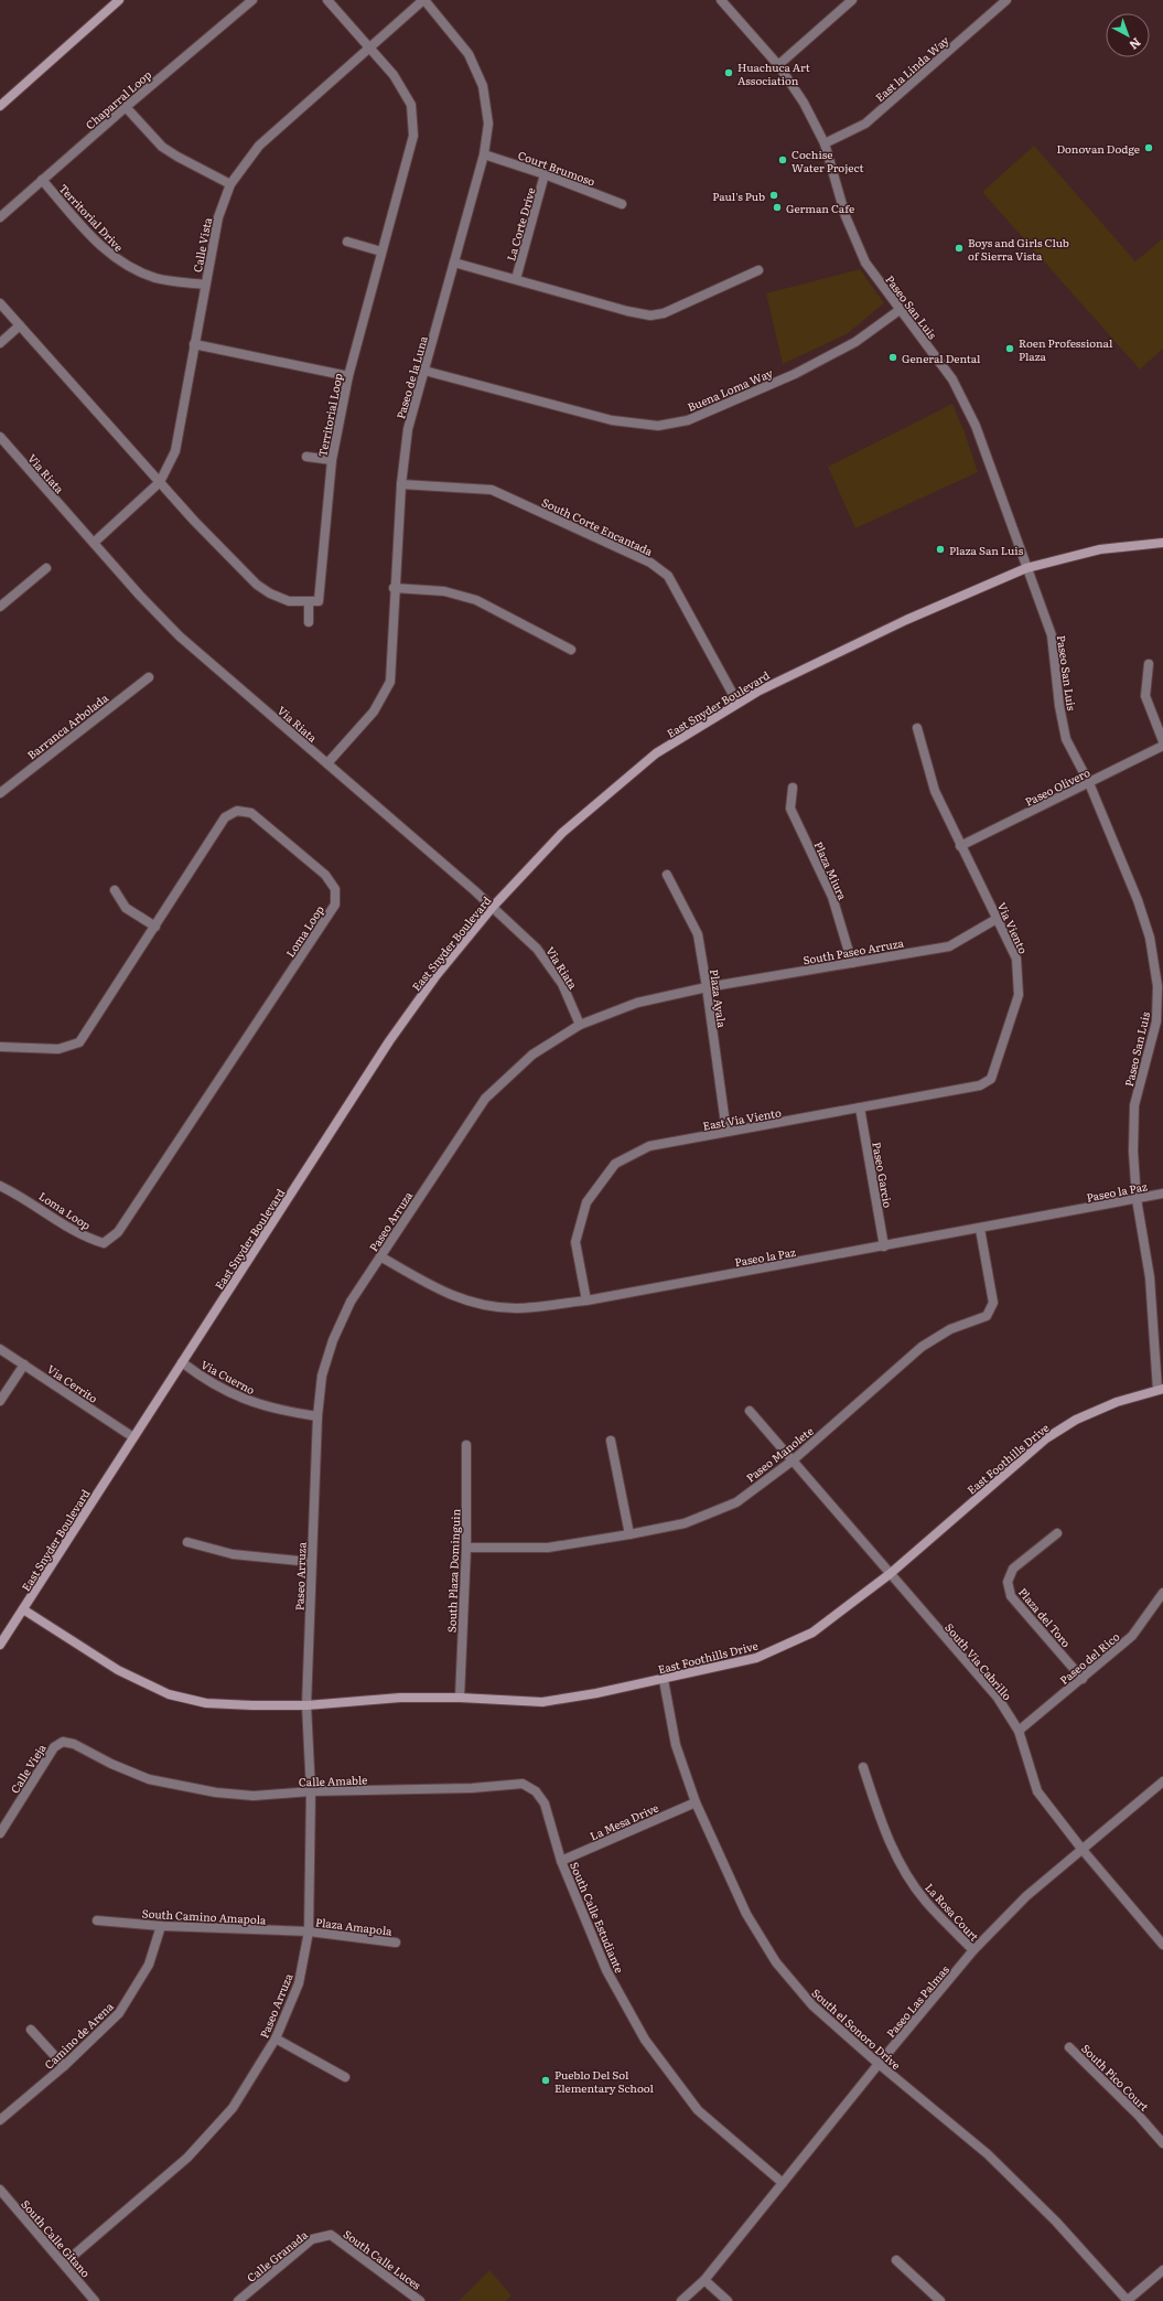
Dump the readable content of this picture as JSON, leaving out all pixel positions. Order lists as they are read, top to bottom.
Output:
{
  "streets": {
    "street": [
      "East la Linda Way",
      "Chaparral Loop",
      "Court Brumoso",
      "Territorial Drive",
      "La Corte Drive",
      "Calle Vista",
      "Paseo San Luis",
      "Paseo de la Luna",
      "Buena Loma Way",
      "Territorial Loop",
      "Via Riata",
      "South Corte Encantada",
      "East Snyder Boulevard",
      "Barranca Arbolada",
      "Paseo Olivero",
      "Plaza Miura",
      "Via Viento",
      "Loma Loop",
      "South Paseo Arruza",
      "Plaza Ayala",
      "East Via Viento",
      "Paseo Garcio",
      "Paseo la Paz",
      "Paseo Arruza",
      "Via Cuerno",
      "Via Cerrito",
      "Paseo Manolete",
      "East Foothills Drive",
      "South Plaza Dominguin",
      "Plaza del Toro",
      "Paseo del Rico",
      "South Via Cabrillo",
      "Calle Vieja",
      "Calle Amable",
      "La Mesa Drive",
      "La Rosa Court",
      "South Camino Amapola",
      "South Calle Estudiante",
      "Plaza Amapola",
      "Paseo Las Palmas",
      "South el Sonoro Drive",
      "Camino de Arena",
      "South Pico Court",
      "South Calle Gitano",
      "Calle Granada",
      "South Calle Luces"
    ]
  },
  "crossings": [
    ["East la Linda Way", "Paseo San Luis"],
    ["Chaparral Loop", "Territorial Drive"],
    ["Court Brumoso", "La Corte Drive"],
    ["Court Brumoso", "Paseo de la Luna"],
    ["Territorial Drive", "Calle Vista"],
    ["Calle Vista", "Paseo de la Luna"],
    ["Calle Vista", "Territorial Loop"],
    ["Calle Vista", "Via Riata"],
    ["Paseo San Luis", "Buena Loma Way"],
    ["Paseo San Luis", "East Snyder Boulevard"],
    ["Paseo San Luis", "Paseo Olivero"],
    ["Paseo San Luis", "Paseo la Paz"],
    ["Paseo San Luis", "East Foothills Drive"],
    ["Paseo de la Luna", "Buena Loma Way"],
    ["Paseo de la Luna", "Via Riata"],
    ["Paseo de la Luna", "South Corte Encantada"],
    ["Via Riata", "East Snyder Boulevard"],
    ["Via Riata", "Paseo Arruza"],
    ["South Corte Encantada", "East Snyder Boulevard"],
    ["East Snyder Boulevard", "Via Cuerno"],
    ["East Snyder Boulevard", "Via Cerrito"],
    ["East Snyder Boulevard", "East Foothills Drive"],
    ["Paseo Olivero", "Via Viento"],
    ["Plaza Miura", "South Paseo Arruza"],
    ["Via Viento", "South Paseo Arruza"],
    ["Via Viento", "East Via Viento"],
    ["South Paseo Arruza", "Plaza Ayala"],
    ["South Paseo Arruza", "Paseo Arruza"],
    ["Plaza Ayala", "East Via Viento"],
    ["Plaza Ayala", "Paseo Arruza"],
    ["East Via Viento", "Paseo Garcio"],
    ["East Via Viento", "Paseo la Paz"],
    ["Paseo Garcio", "Paseo la Paz"],
    ["Paseo la Paz", "Paseo Arruza"],
    ["Paseo la Paz", "Paseo Manolete"],
    ["Paseo Arruza", "Via Cuerno"],
    ["Paseo Arruza", "East Foothills Drive"],
    ["Paseo Arruza", "Calle Amable"],
    ["Paseo Arruza", "South Camino Amapola"],
    ["Paseo Arruza", "Plaza Amapola"],
    ["Paseo Arruza", "South Calle Gitano"],
    ["Paseo Manolete", "South Plaza Dominguin"],
    ["Paseo Manolete", "South Via Cabrillo"],
    ["East Foothills Drive", "South Plaza Dominguin"],
    ["East Foothills Drive", "South Via Cabrillo"],
    ["East Foothills Drive", "South el Sonoro Drive"],
    ["Plaza del Toro", "Paseo del Rico"],
    ["Paseo del Rico", "South Via Cabrillo"],
    ["South Via Cabrillo", "Paseo Las Palmas"],
    ["Calle Vieja", "Calle Amable"],
    ["Calle Amable", "La Mesa Drive"],
    ["Calle Amable", "South Calle Estudiante"],
    ["La Mesa Drive", "South Calle Estudiante"],
    ["La Mesa Drive", "South el Sonoro Drive"],
    ["La Rosa Court", "Paseo Las Palmas"],
    ["South Camino Amapola", "Plaza Amapola"],
    ["South Camino Amapola", "Camino de Arena"],
    ["South Calle Estudiante", "Paseo Las Palmas"],
    ["Paseo Las Palmas", "South el Sonoro Drive"],
    ["Calle Granada", "South Calle Luces"]
  ],
  "places": [
    "Huachuca Art Association",
    "Donovan Dodge",
    "Cochise Water Project",
    "Paul's Pub",
    "German Cafe",
    "Boys and Girls Club of Sierra Vista",
    "Roen Professional Plaza",
    "General Dental",
    "Plaza San Luis",
    "Pueblo Del Sol Elementary School"
  ],
  "north": "bottom right"
}
